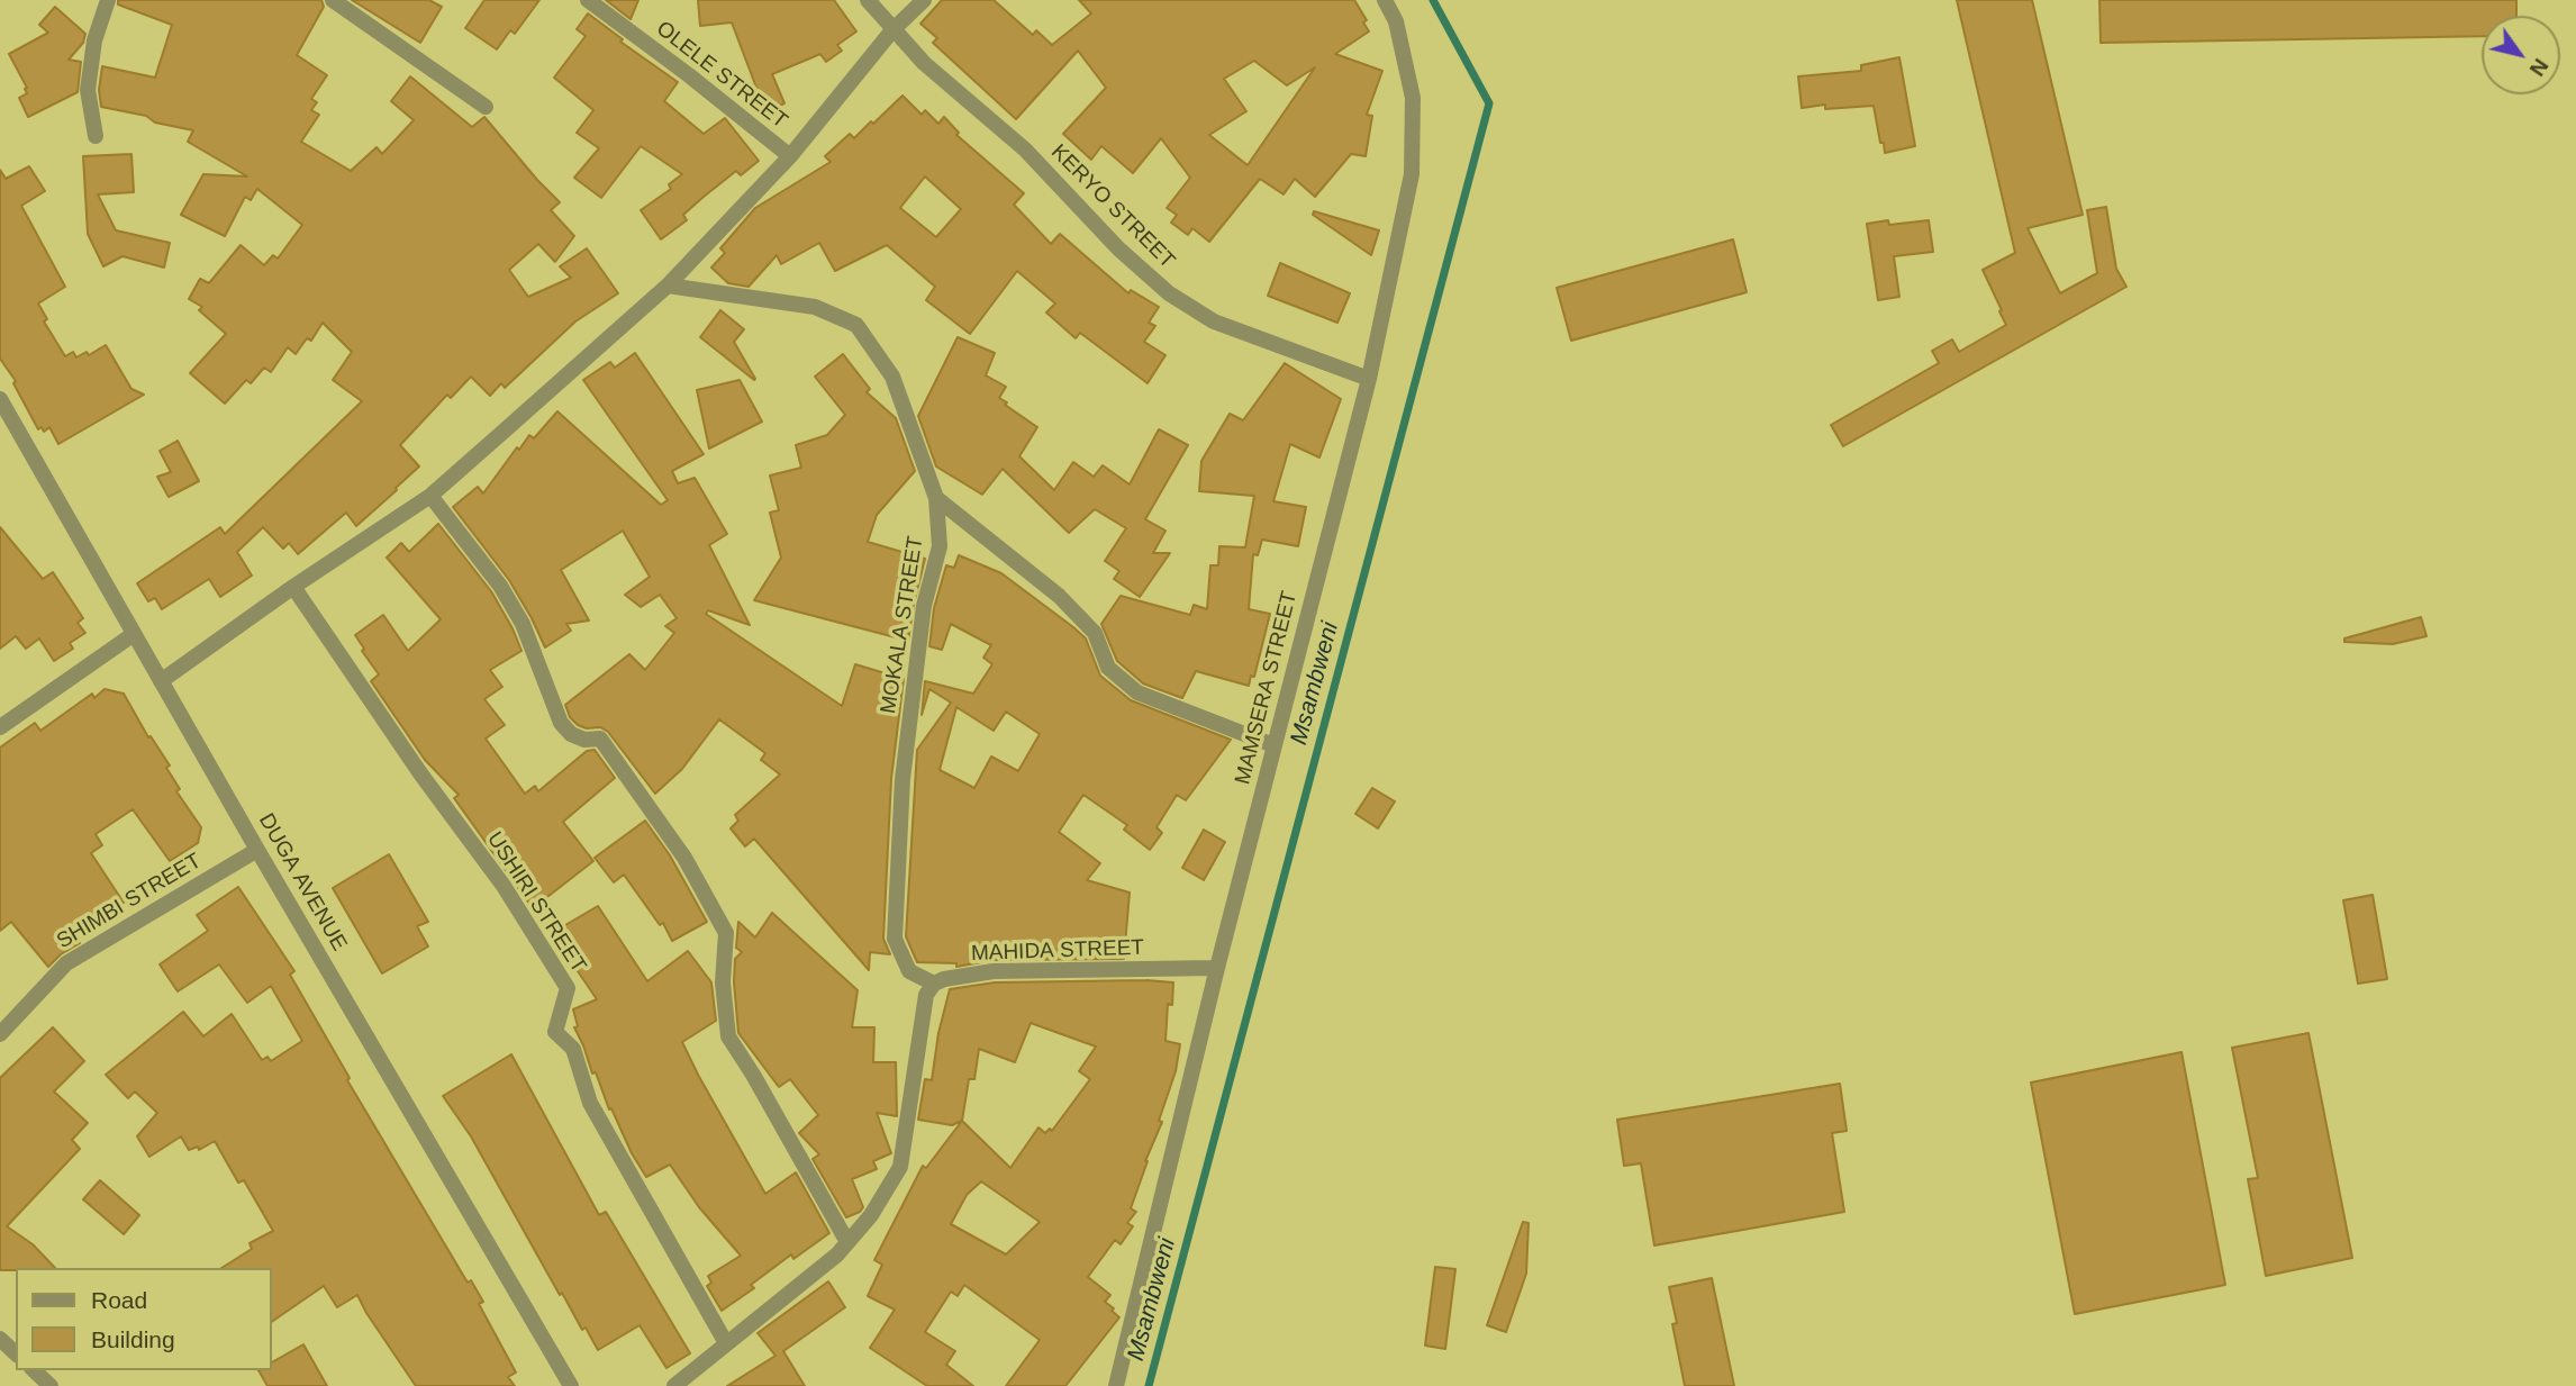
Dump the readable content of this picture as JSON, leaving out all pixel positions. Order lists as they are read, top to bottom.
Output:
{
  "streets": {
    "street": [
      "OLELE STREET",
      "KERYO STREET",
      "MOKALA STREET",
      "MAMSERA STREET",
      "DUGA AVENUE",
      "SHIMBI STREET",
      "USHIRI STREET",
      "MAHIDA STREET"
    ]
  },
  "crossings": [
    ["KERYO STREET", "MAMSERA STREET"],
    ["MOKALA STREET", "MAHIDA STREET"],
    ["MAMSERA STREET", "MAHIDA STREET"],
    ["DUGA AVENUE", "SHIMBI STREET"]
  ],
  "water": ["Msambweni"],
  "legend": ["Road", "Building"],
  "north": "bottom right"
}
